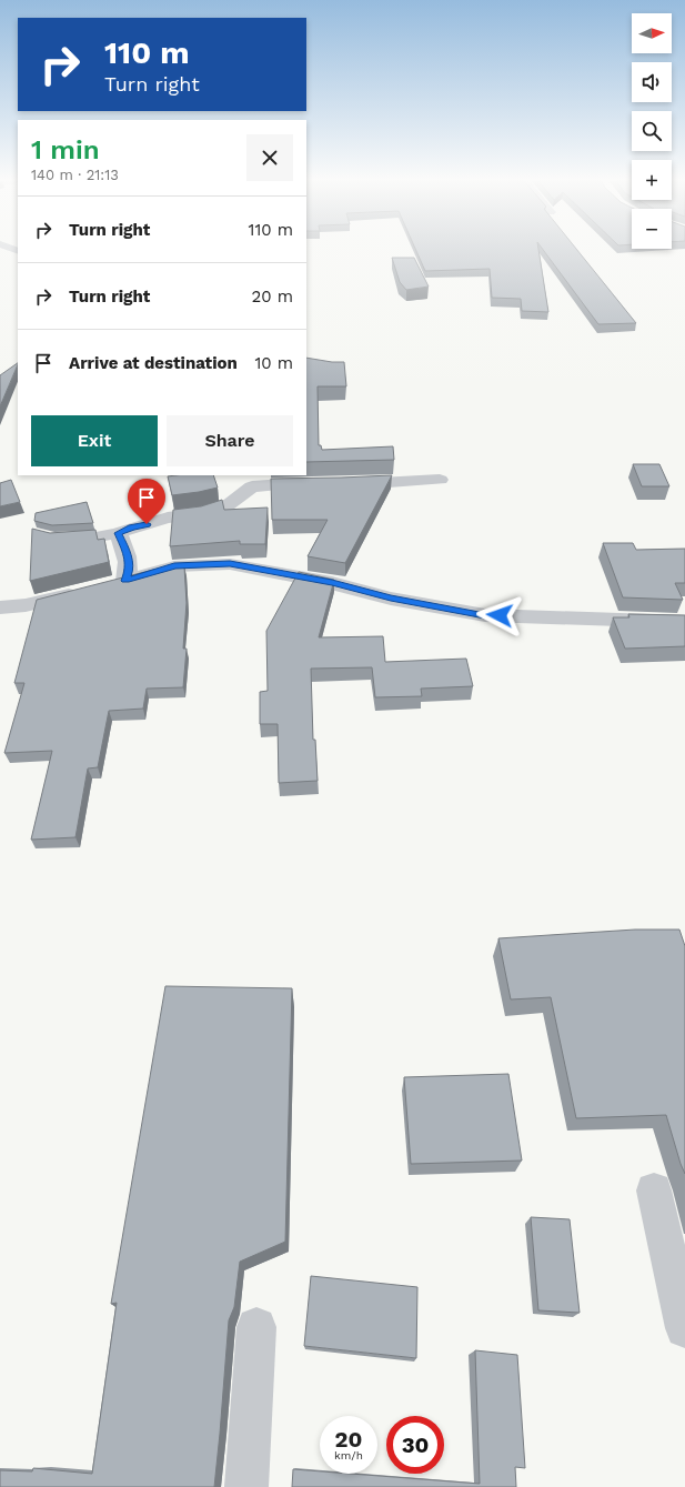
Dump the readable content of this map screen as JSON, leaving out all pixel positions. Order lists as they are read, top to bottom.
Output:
{
  "north": "right",
  "page": {
    "map_buttons": ["+", "−"],
    "turn": ["110 m", "Turn right"],
    "heading": ["1 min", "140 m · 21:13"],
    "list": [
      {
        "name": "Turn right",
        "value": "110 m"
      },
      {
        "name": "Turn right",
        "value": "20 m"
      },
      {
        "name": "Arrive at destination",
        "value": "10 m"
      }
    ],
    "buttons": ["Exit", "Share"],
    "speed": "20 km/h",
    "limit": "30"
  }
}
